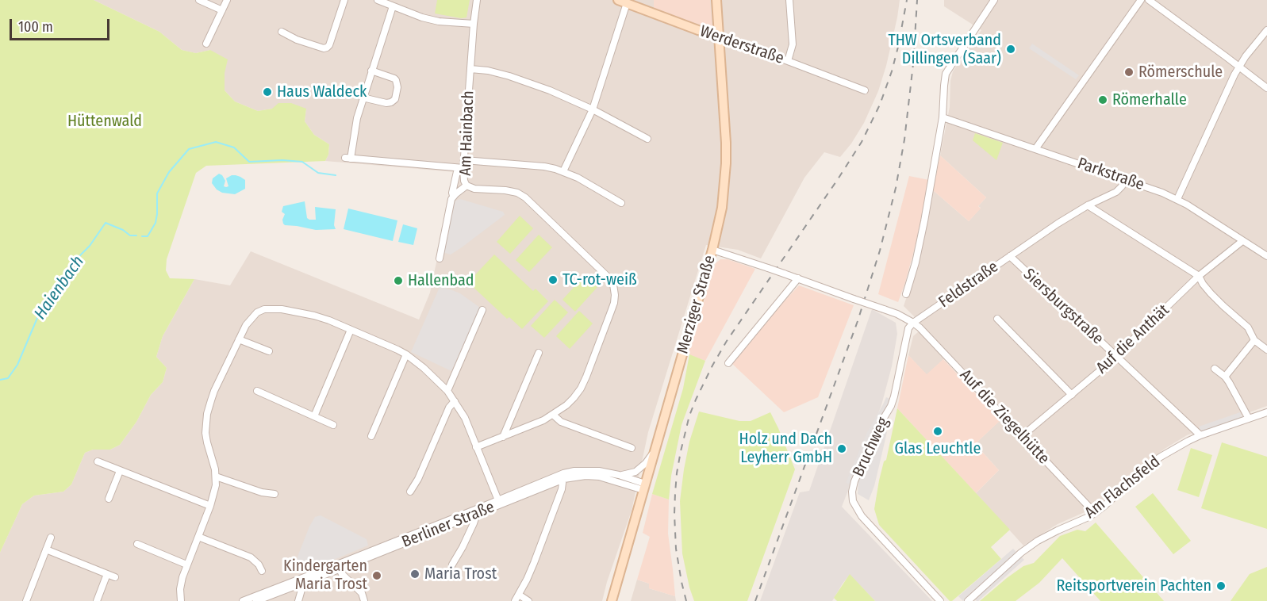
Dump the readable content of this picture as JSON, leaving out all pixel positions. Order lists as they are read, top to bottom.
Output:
{
  "streets": {
    "main road": ["Werderstraße", "Merziger Straße"],
    "street": [
      "Am Hainbach",
      "Parkstraße",
      "Feldstraße",
      "Siersburgstraße",
      "Auf die Anthät",
      "Auf die Ziegelhütte",
      "Bruchweg",
      "Am Flachsfeld",
      "Berliner Straße"
    ]
  },
  "crossings": [
    ["Werderstraße", "Merziger Straße"],
    ["Parkstraße", "Feldstraße"],
    ["Parkstraße", "Auf die Anthät"],
    ["Feldstraße", "Siersburgstraße"],
    ["Feldstraße", "Auf die Ziegelhütte"],
    ["Feldstraße", "Bruchweg"],
    ["Merziger Straße", "Berliner Straße"],
    ["Siersburgstraße", "Auf die Anthät"],
    ["Siersburgstraße", "Am Flachsfeld"],
    ["Auf die Anthät", "Auf die Ziegelhütte"],
    ["Auf die Ziegelhütte", "Bruchweg"],
    ["Auf die Ziegelhütte", "Am Flachsfeld"]
  ],
  "water": ["Haienbach"],
  "parks": ["Hüttenwald"],
  "places": [
    "THW Ortsverband Dillingen (Saar)",
    "Römerschule",
    "Haus Waldeck",
    "Römerhalle",
    "TC-rot-weiß",
    "Hallenbad",
    "Glas Leuchtle",
    "Holz und Dach Leyherr GmbH",
    "Maria Trost",
    "Kindergarten Maria Trost",
    "Reitsportverein Pachten"
  ],
  "scale_bar": "100 m"
}
